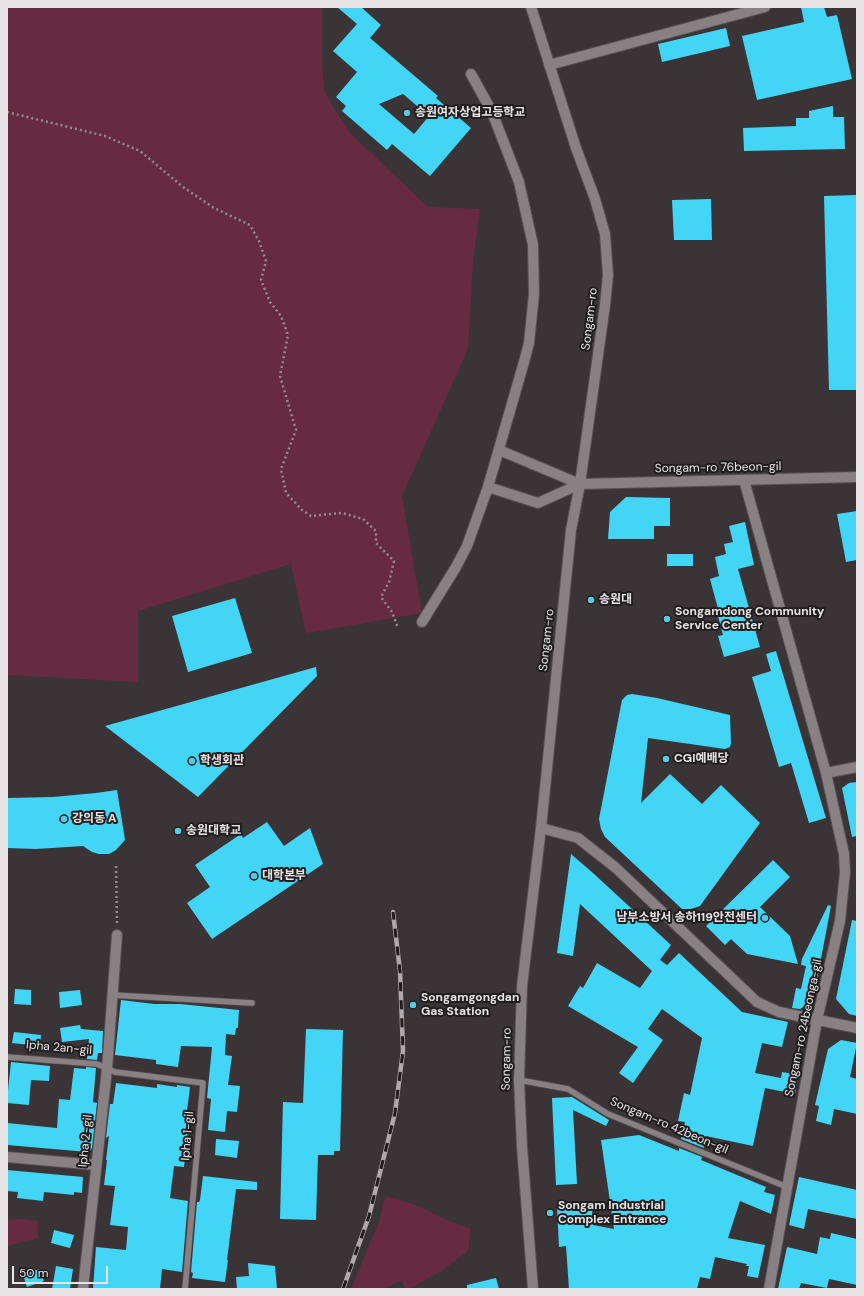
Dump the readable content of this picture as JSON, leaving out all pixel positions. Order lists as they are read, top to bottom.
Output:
{
  "streets": {
    "street": [
      "Songam-ro",
      "Songam-ro 76beon-gil",
      "Songam-ro 24beonga-gil",
      "Ipha 2-gil"
    ],
    "lane": ["Ipha 2an-gil", "Songam-ro 42beon-gil", "Ipha 1-gil"]
  },
  "crossings": [
    ["Songam-ro", "Songam-ro 76beon-gil"],
    ["Songam-ro", "Songam-ro 42beon-gil"],
    ["Songam-ro 76beon-gil", "Songam-ro 24beonga-gil"],
    ["Songam-ro 24beonga-gil", "Songam-ro 42beon-gil"],
    ["Ipha 2an-gil", "Ipha 1-gil"],
    ["Ipha 2an-gil", "Ipha 2-gil"],
    ["Ipha 1-gil", "Ipha 2-gil"]
  ],
  "places": [
    "송원여자상업고등학교",
    "송원대",
    "Songamdong Community Service Center",
    "CGI예배당",
    "학생회관",
    "강의동 A",
    "송원대학교",
    "대학본부",
    "남부소방서 송하119안전센터",
    "Songamgongdan Gas Station",
    "Songam Industrial Complex Entrance"
  ],
  "scale_bar": "50 m"
}
